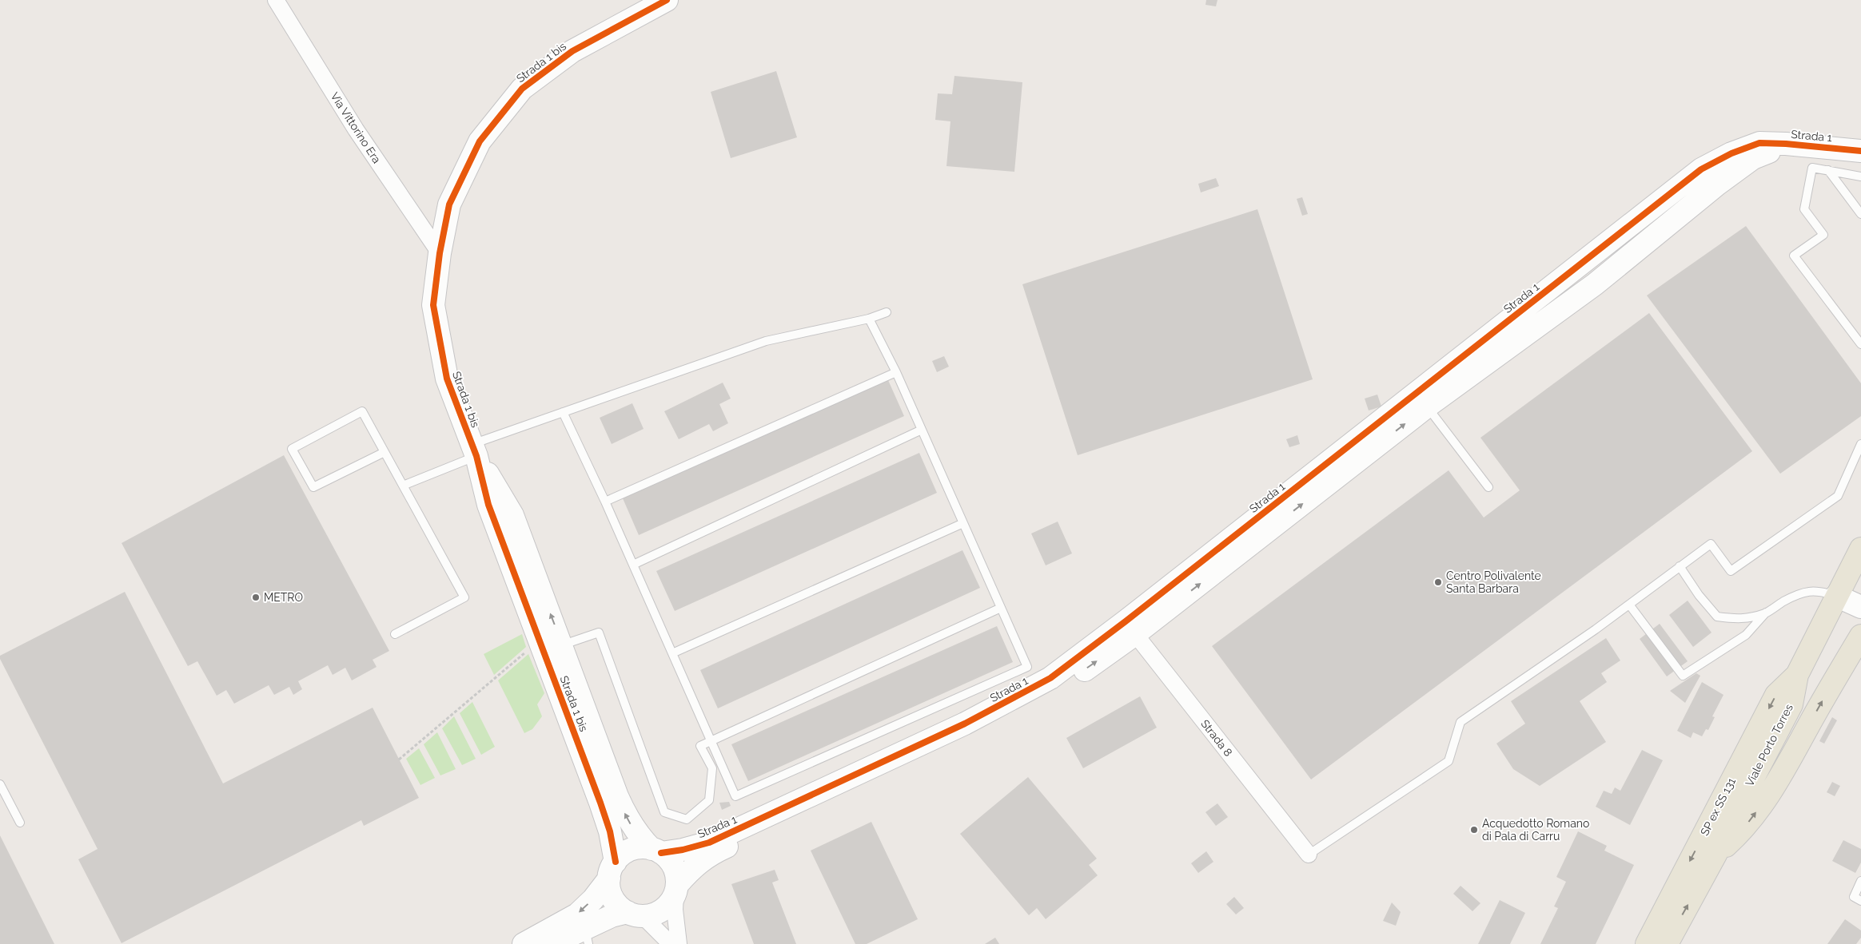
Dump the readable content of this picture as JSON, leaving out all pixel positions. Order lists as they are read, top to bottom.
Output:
{
  "streets": {
    "main road": ["Viale Porto Torres", "SP ex SS 131"],
    "street": [
      "Strada 1 bis",
      "Via Vittorino Era",
      "Strada 1",
      "Strada 8"
    ]
  },
  "crossings": [
    ["Strada 1 bis", "Via Vittorino Era"],
    ["Strada 1 bis", "Strada 1"],
    ["Strada 1", "Strada 8"],
    ["Viale Porto Torres", "SP ex SS 131"]
  ],
  "places": ["Centro Polivalente Santa Barbara", "METRO", "Acquedotto Romano di Pala di Carru"]
}
